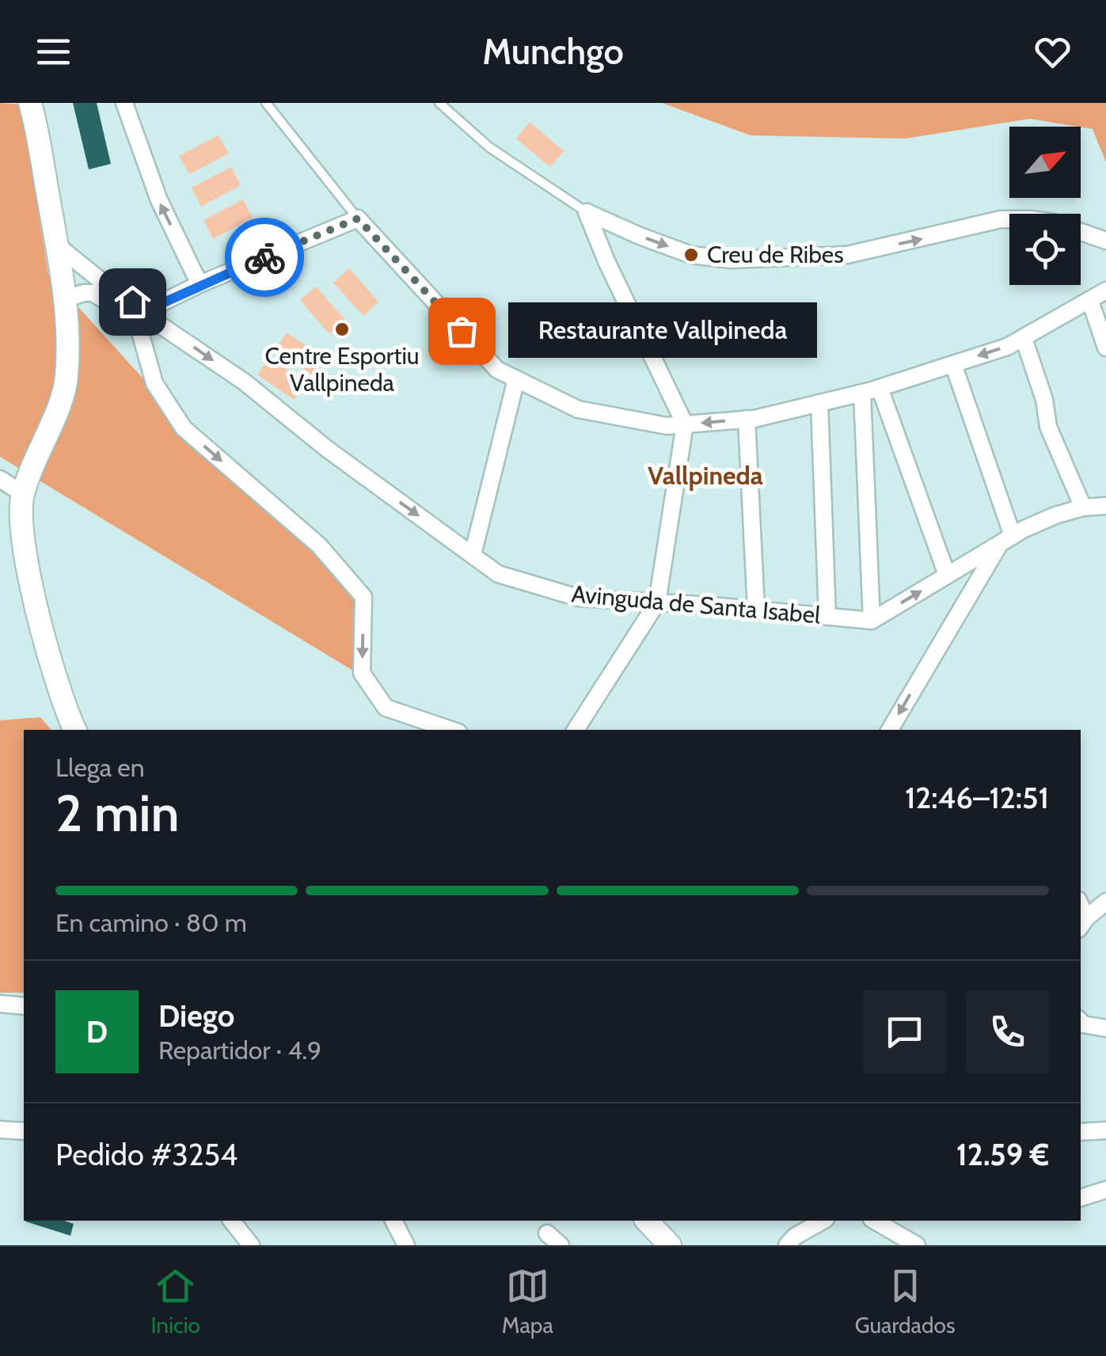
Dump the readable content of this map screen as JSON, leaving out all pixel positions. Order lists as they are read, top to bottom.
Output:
{
  "streets": {
    "street": ["Avinguda de Santa Isabel"]
  },
  "one_way": ["Avinguda de Santa Isabel"],
  "districts": ["Vallpineda"],
  "places": ["Creu de Ribes", "Centre Esportiu Vallpineda", "Restaurante Vallpineda"],
  "north": "top right",
  "page": {
    "header": "Munchgo",
    "bubble": "Restaurante Vallpineda",
    "heading": ["2 min", "Llega en", "12:46–12:51"],
    "panel": [
      "Diego",
      "Repartidor · 4.9",
      "Pedido #3254",
      "12.59 €"
    ],
    "bar": "En camino · 80 m",
    "round": "D",
    "tabs": ["Inicio", "Mapa", "Guardados"]
  }
}
